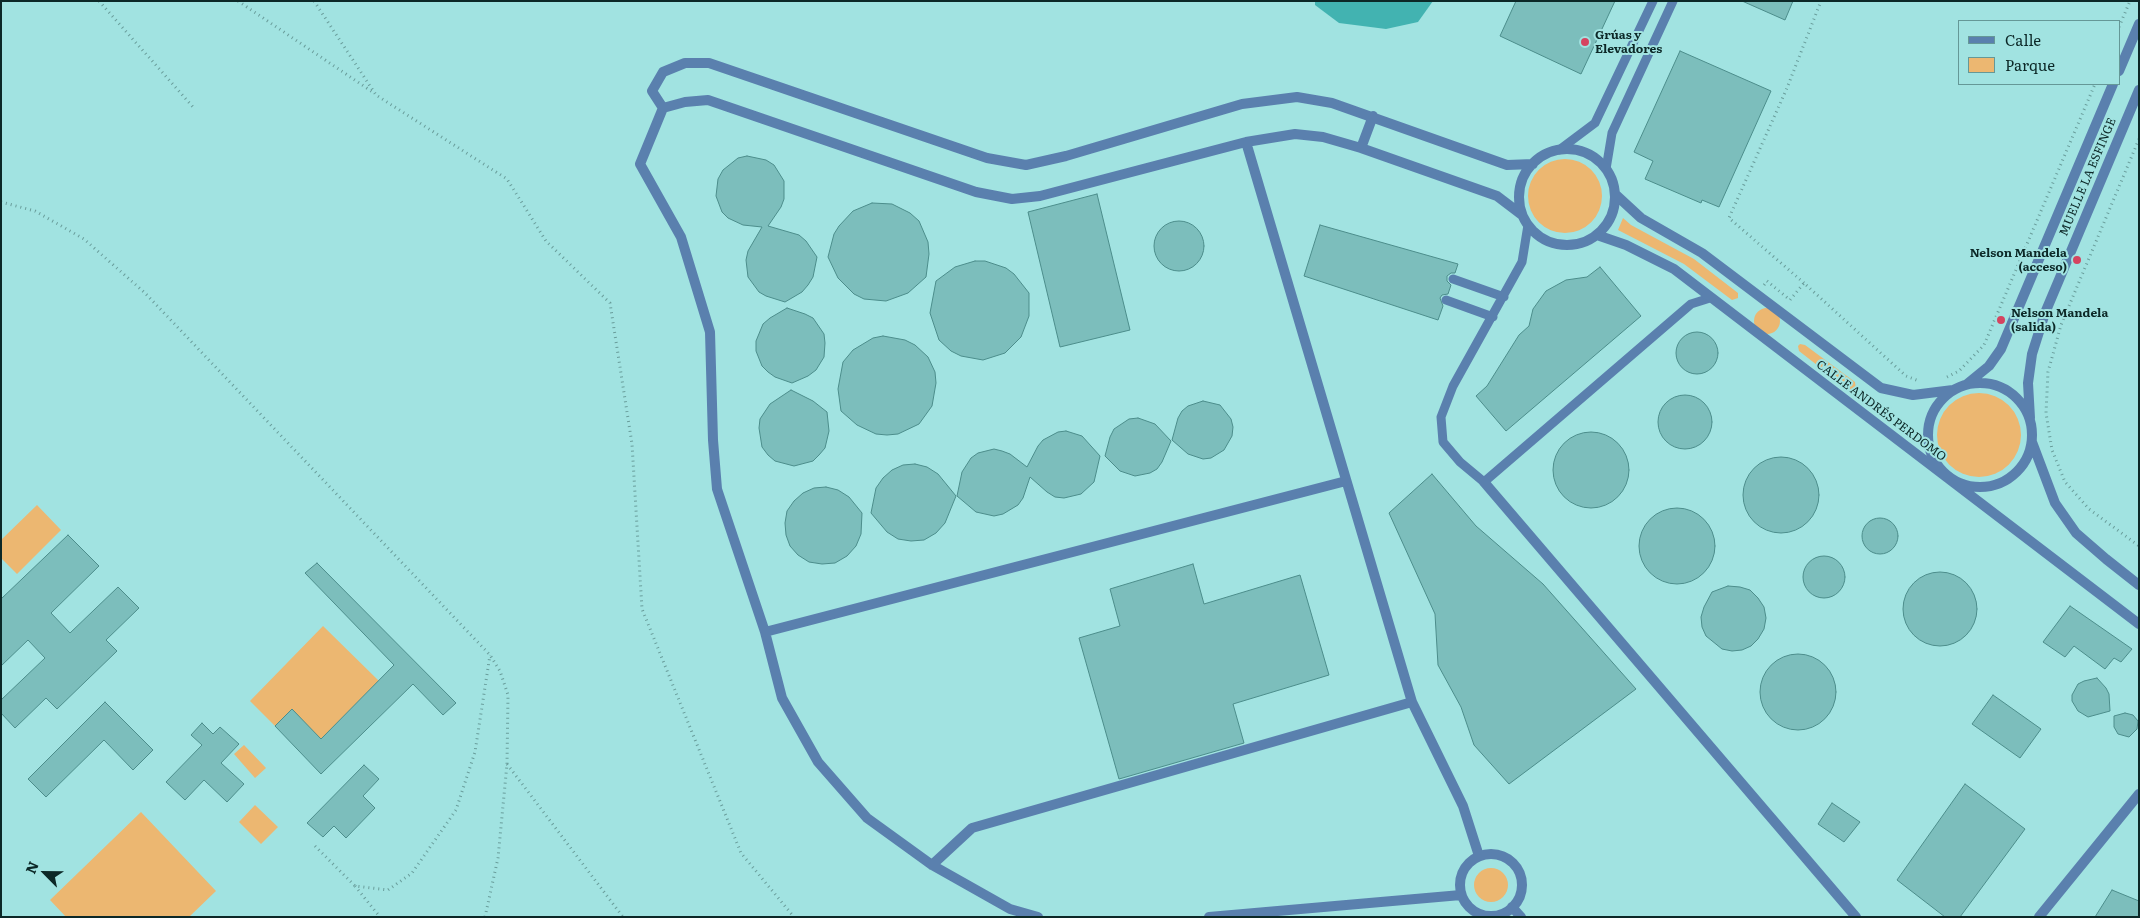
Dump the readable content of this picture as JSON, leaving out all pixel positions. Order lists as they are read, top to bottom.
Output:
{
  "streets": {
    "street": ["MUELLE LA ESFINGE", "CALLE ANDRÉS PERDOMO"]
  },
  "crossings": [
    ["MUELLE LA ESFINGE", "CALLE ANDRÉS PERDOMO"]
  ],
  "places": ["Grúas y Elevadores", "Nelson Mandela (acceso)", "Nelson Mandela (salida)"],
  "legend": ["Calle", "Parque"],
  "north": "top left"
}
